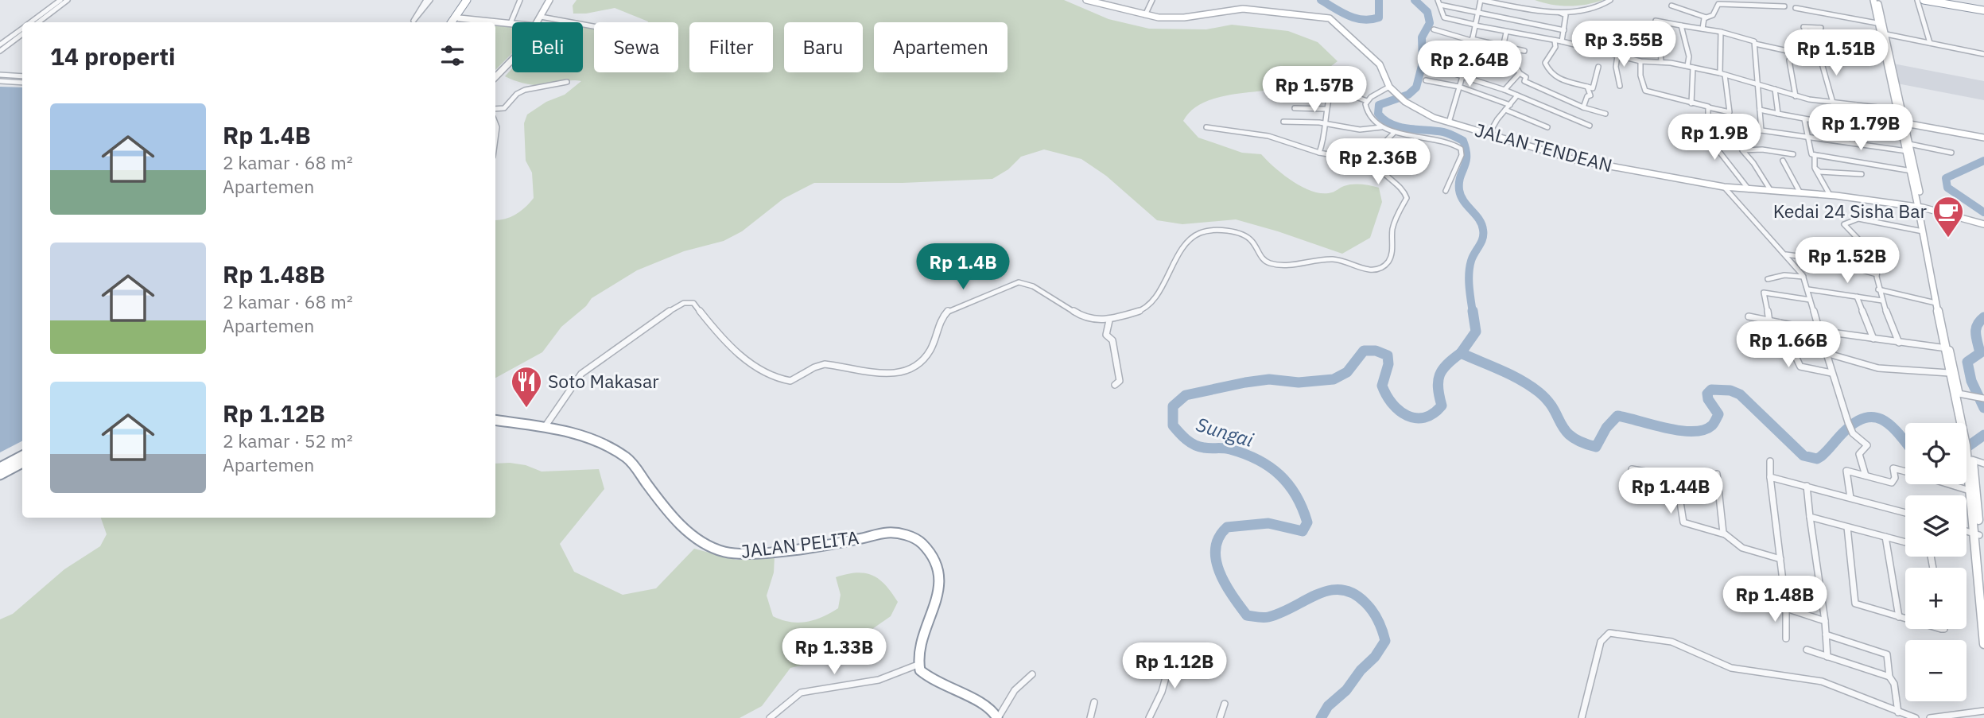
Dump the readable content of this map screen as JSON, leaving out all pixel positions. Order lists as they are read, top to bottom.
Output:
{
  "streets": {
    "highway": ["JALAN PELITA"],
    "street": ["JALAN TENDEAN"]
  },
  "water": ["Sungai"],
  "places": {
    "cafe": ["Kedai 24 Sisha Bar"],
    "restaurant": ["Soto Makasar"]
  },
  "page": {
    "price": [
      "Rp 3.55B",
      "Rp 1.51B",
      "Rp 2.64B",
      "Rp 1.57B",
      "Rp 1.79B",
      "Rp 1.9B",
      "Rp 2.36B",
      "Rp 1.52B",
      "Rp 1.4B",
      "Rp 1.66B",
      "Rp 1.44B",
      "Rp 1.48B",
      "Rp 1.33B",
      "Rp 1.12B"
    ],
    "chip": [
      "Beli",
      "Sewa",
      "Filter",
      "Baru",
      "Apartemen"
    ],
    "heading": "14 properti",
    "list": [
      {
        "name": "Rp 1.4B",
        "note": "2 kamar · 68 m² · Apartemen"
      },
      {
        "name": "Rp 1.48B",
        "note": "2 kamar · 68 m² · Apartemen"
      },
      {
        "name": "Rp 1.12B",
        "note": "2 kamar · 52 m² · Apartemen"
      }
    ],
    "map_buttons": ["+", "−"]
  }
}
